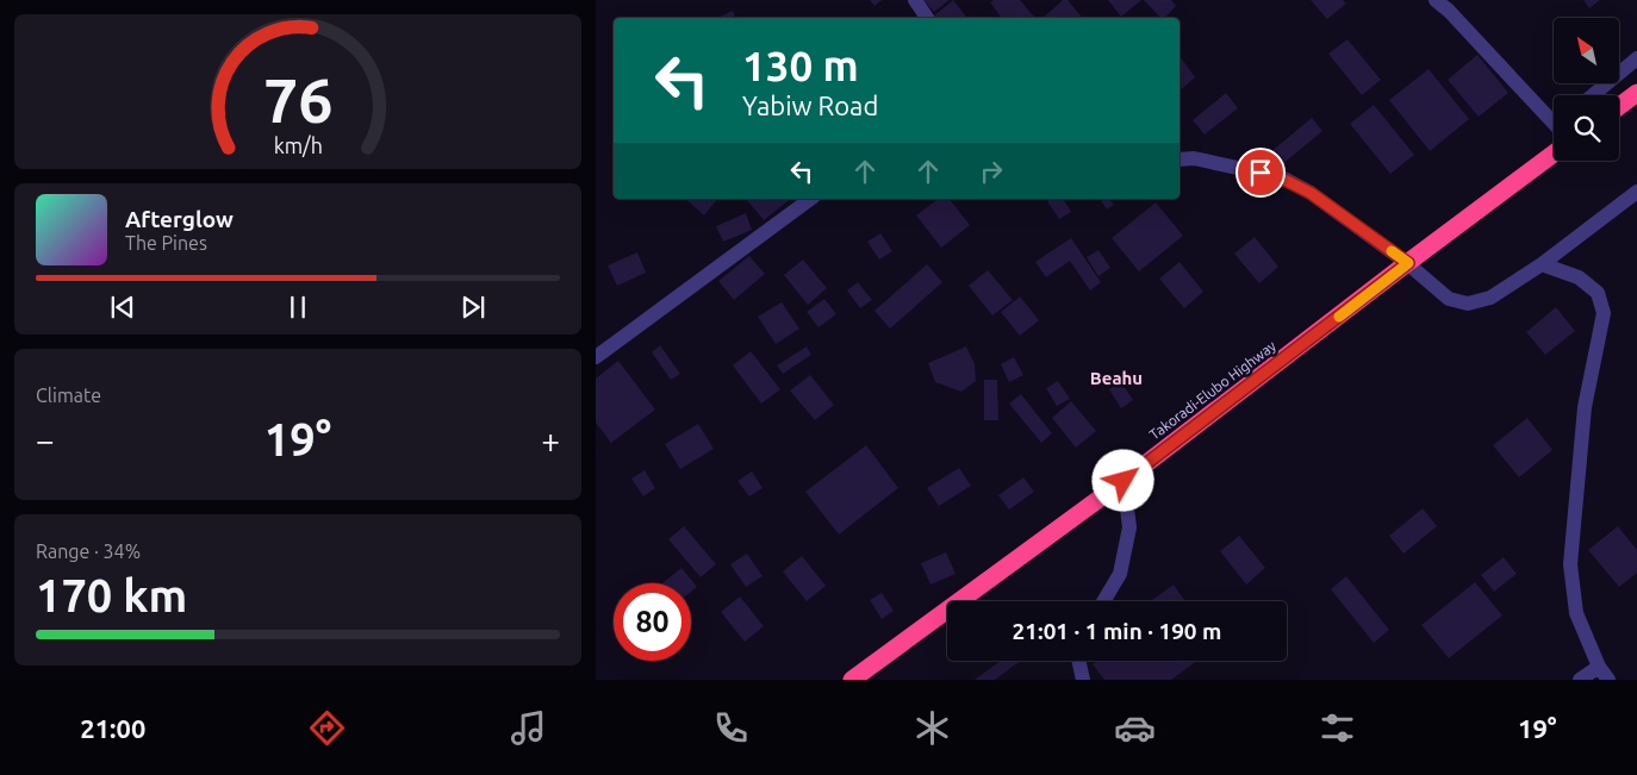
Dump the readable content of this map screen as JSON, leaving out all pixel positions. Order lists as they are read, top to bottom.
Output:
{
  "streets": {
    "highway": ["Takoradi-Elubo Highway"]
  },
  "districts": ["Beahu"],
  "north": "top left",
  "page": {
    "turn": ["130 m", "Yabiw Road"],
    "song": ["Afterglow", "The Pines"],
    "tile": [
      "Climate",
      ["Range · 34%", "170 km"]
    ],
    "heat": ["−", "19°", "+"],
    "limit": "80",
    "trip": "21:01 · 1 min · 190 m",
    "tabs": ["21:00", "19°"],
    "gauge": ["76", "km/h"]
  }
}
